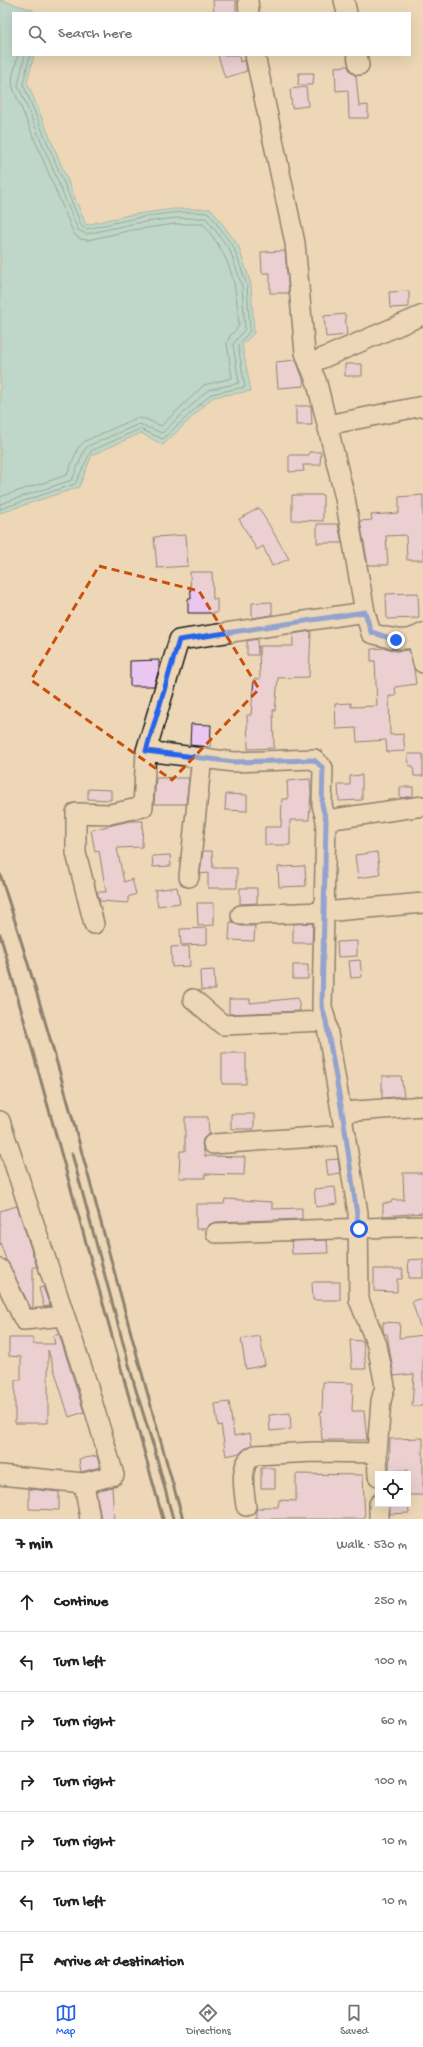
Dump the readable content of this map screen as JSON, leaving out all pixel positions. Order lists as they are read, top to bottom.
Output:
{
  "page": {
    "search": "Search here",
    "heading": ["7 min", "Walk · 530 m"],
    "list": [
      ["Continue", "250 m"],
      ["Turn left", "100 m"],
      ["Turn right", "60 m"],
      ["Turn right", "100 m"],
      ["Turn right", "10 m"],
      ["Turn left", "10 m"],
      "Arrive at destination"
    ],
    "nav": ["Map", "Directions", "Saved"]
  }
}
